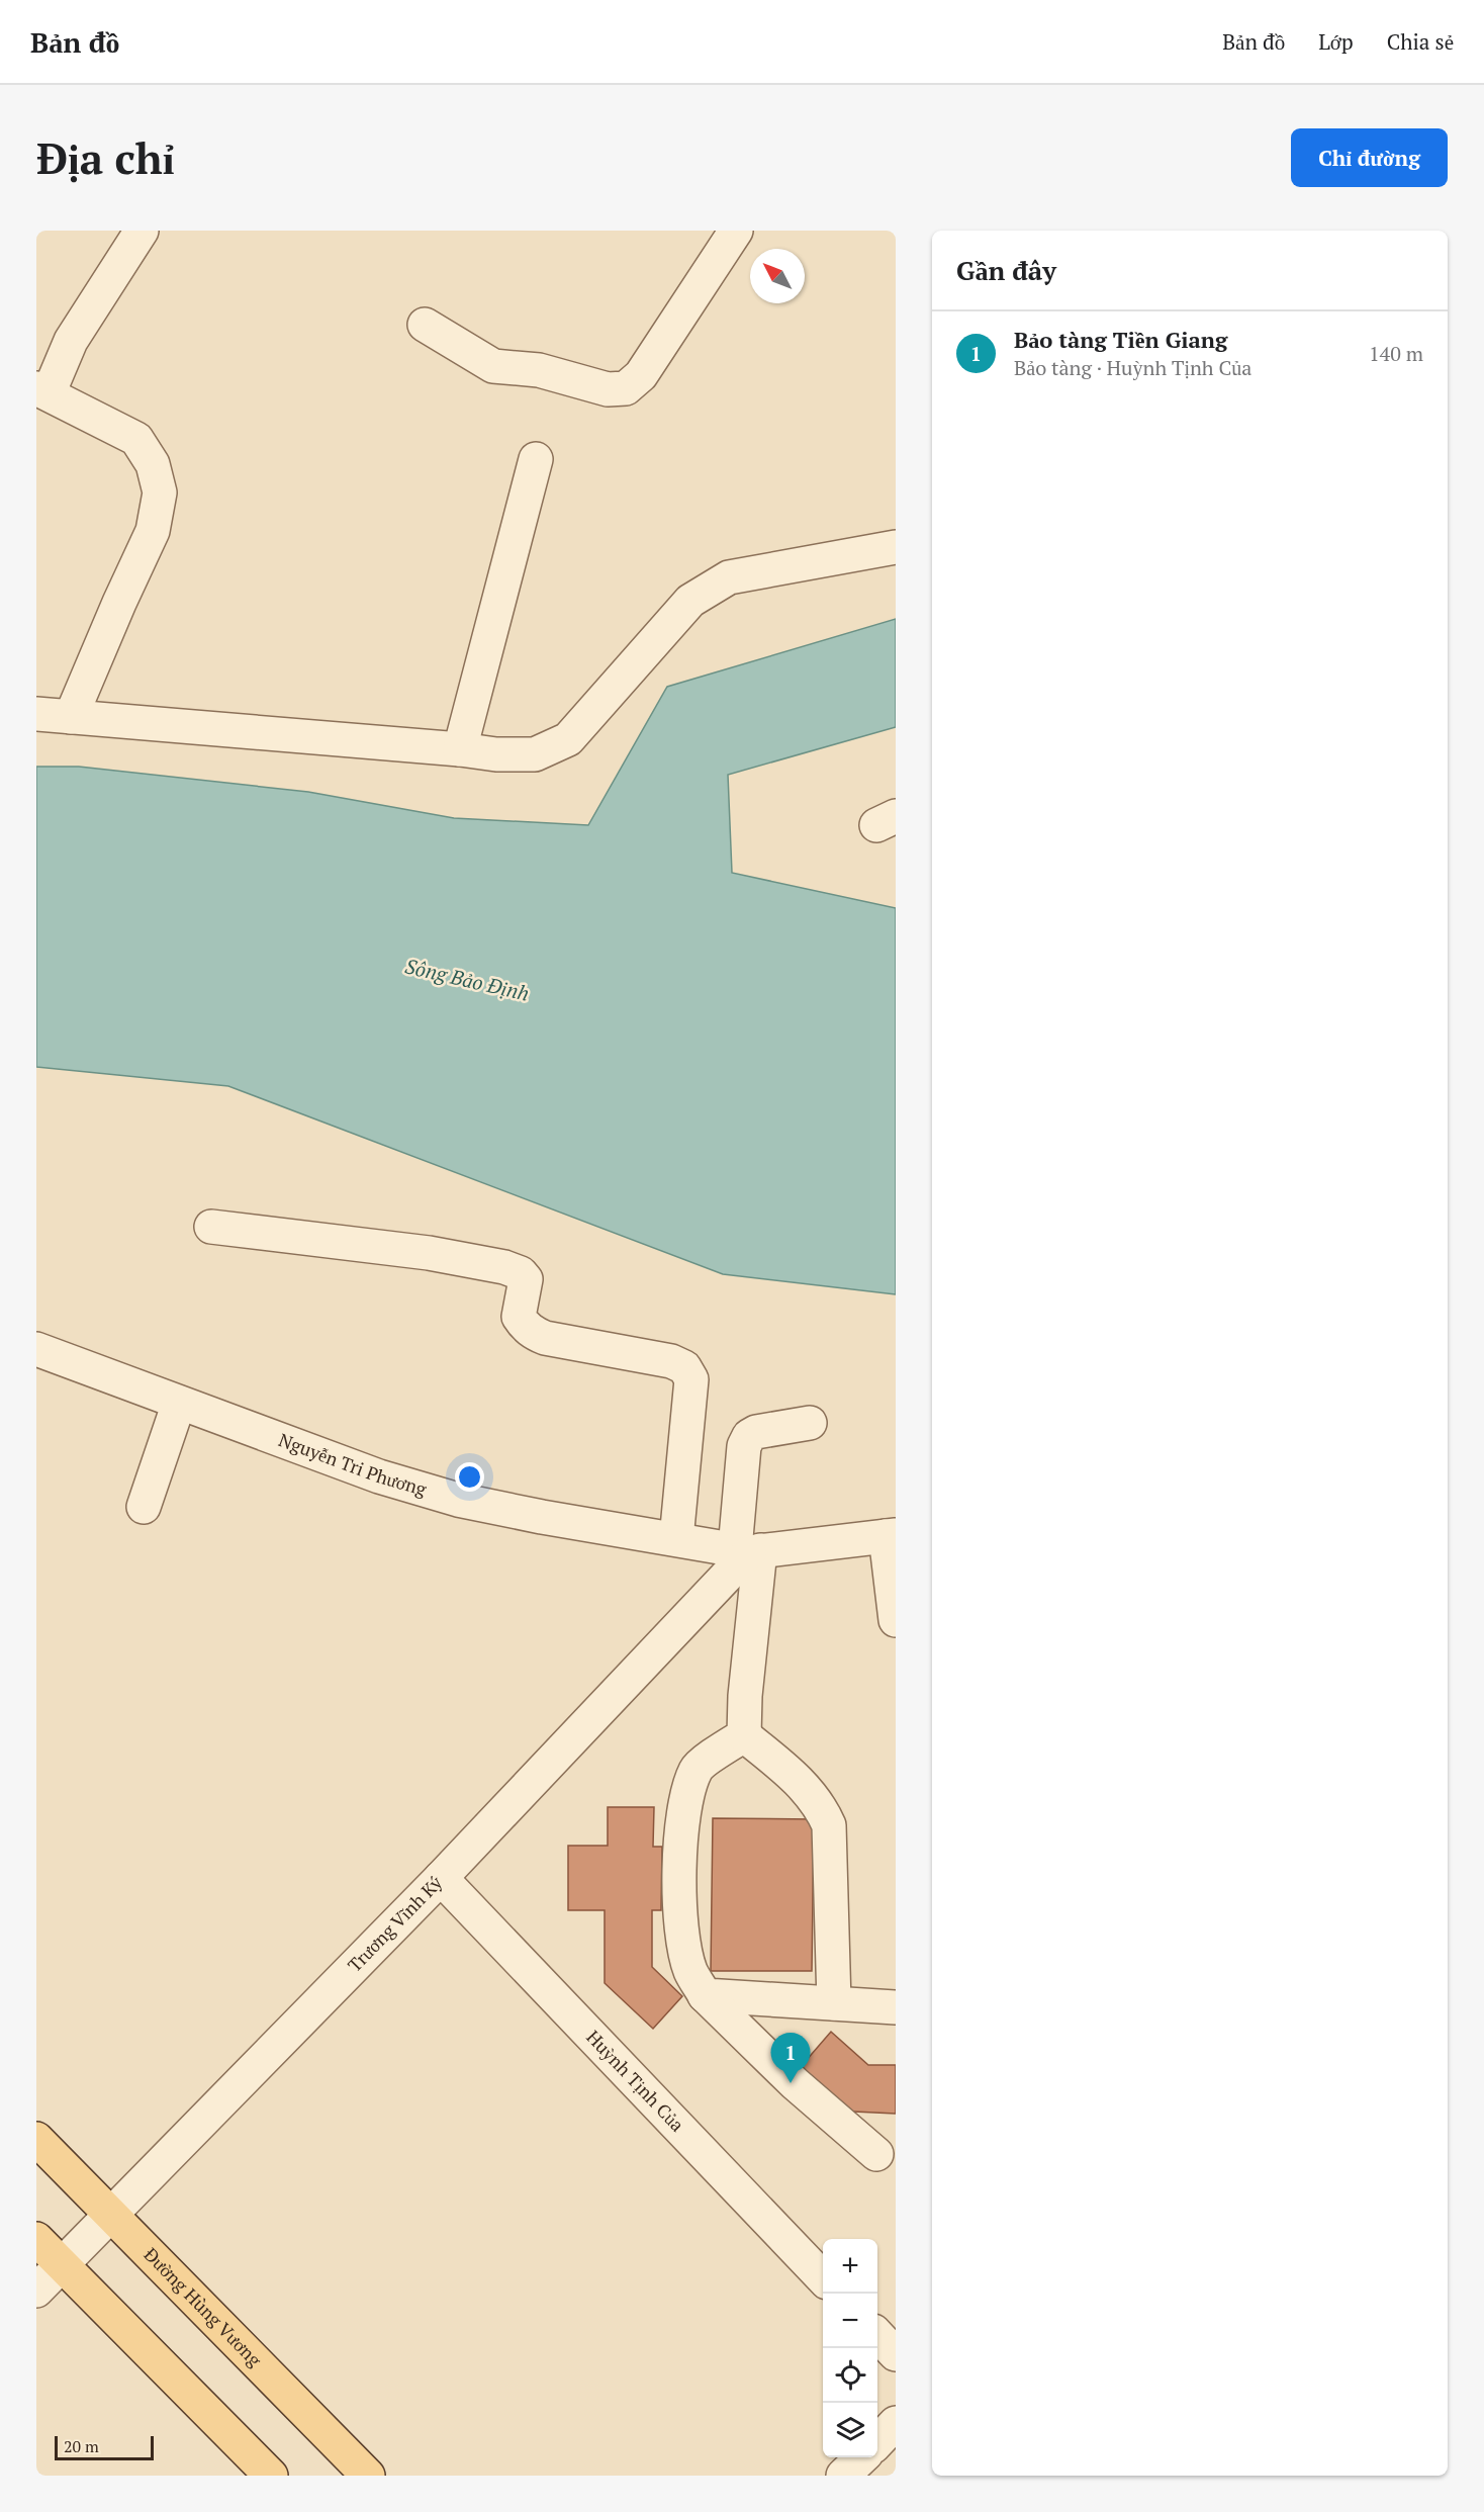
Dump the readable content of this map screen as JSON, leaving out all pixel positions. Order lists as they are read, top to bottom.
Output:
{
  "streets": {
    "main road": ["Đường Hùng Vương"],
    "street": ["Nguyễn Tri Phương", "Trương Vĩnh Ký", "Huỳnh Tịnh Của"]
  },
  "crossings": [
    ["Nguyễn Tri Phương", "Trương Vĩnh Ký"],
    ["Trương Vĩnh Ký", "Huỳnh Tịnh Của"],
    ["Trương Vĩnh Ký", "Đường Hùng Vương"]
  ],
  "water": ["Sông Bảo Định"],
  "scale_bar": "20 m",
  "north": "top left",
  "page": {
    "header": "Bản đồ",
    "nav": ["Bản đồ", "Lớp", "Chia sẻ"],
    "buttons": "Chỉ đường",
    "title": "Địa chỉ",
    "heading": "Gần đây",
    "list": [
      {
        "mark": "1",
        "name": "Bảo tàng Tiền Giang",
        "note": "Bảo tàng · Huỳnh Tịnh Của",
        "value": "140 m"
      }
    ],
    "pins": "1",
    "map_buttons": ["+", "−"],
    "scale": "20 m"
  }
}
